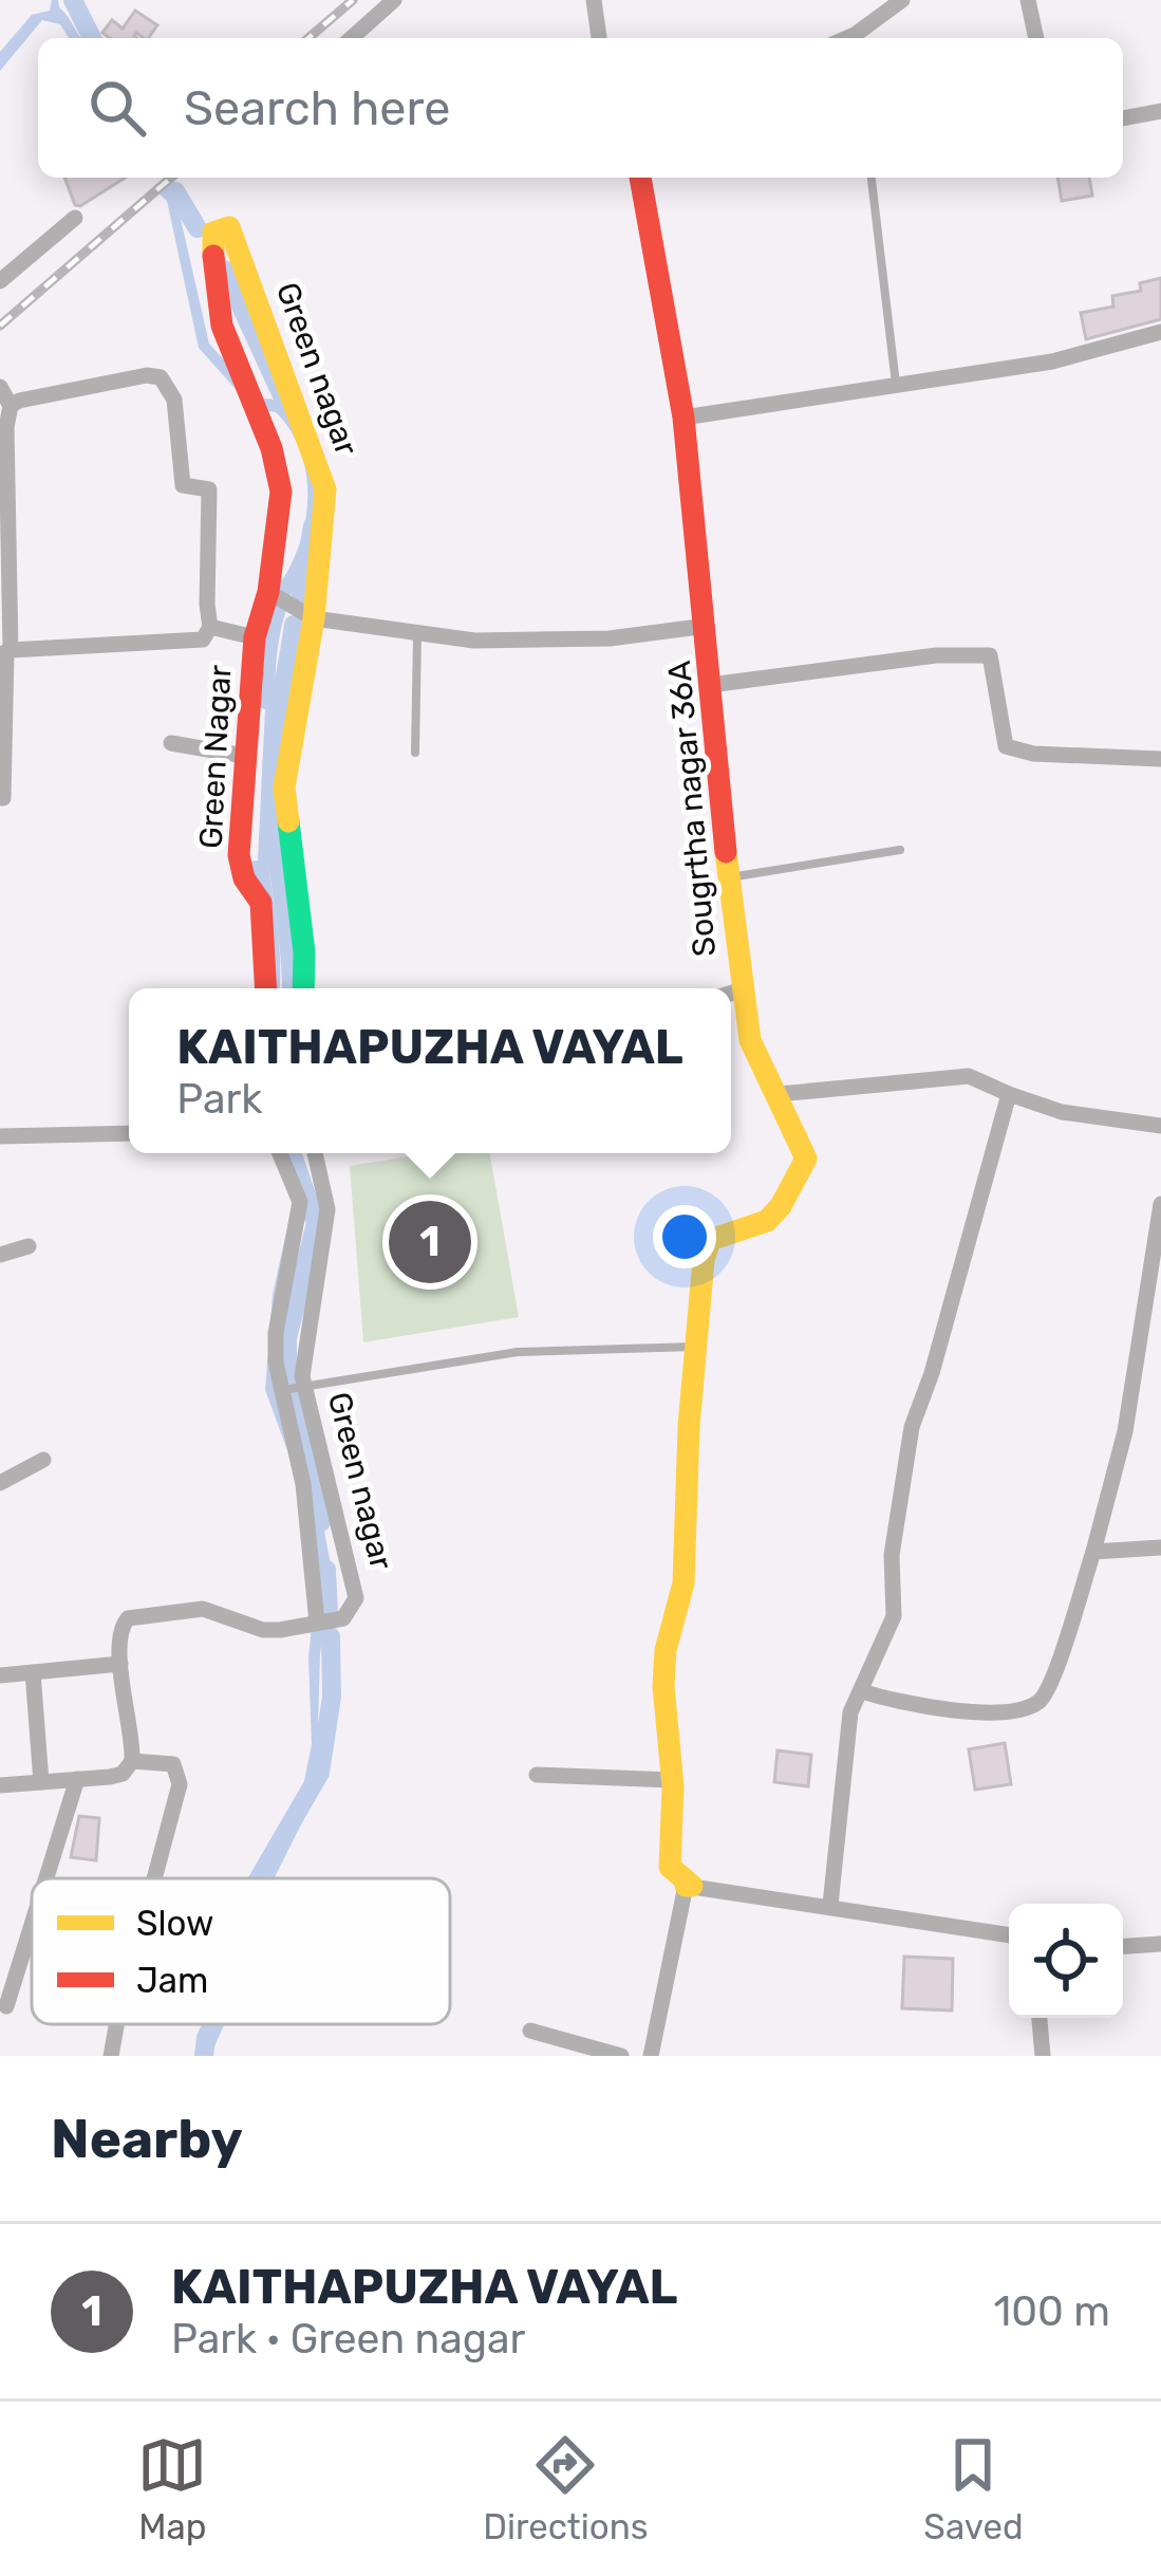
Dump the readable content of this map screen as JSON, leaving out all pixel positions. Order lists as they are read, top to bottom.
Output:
{
  "streets": {
    "street": ["Green nagar", "Green Nagar", "Sougrtha nagar 36A"]
  },
  "crossings": [
    ["Green nagar", "Green Nagar"]
  ],
  "legend": ["Slow", "Jam"],
  "page": {
    "search": "Search here",
    "popup": ["KAITHAPUZHA VAYAL", "Park"],
    "pins": "1",
    "heading": "Nearby",
    "list": [
      {
        "mark": "1",
        "name": "KAITHAPUZHA VAYAL",
        "note": "Park · Green nagar",
        "value": "100 m"
      }
    ],
    "nav": ["Map", "Directions", "Saved"]
  }
}
